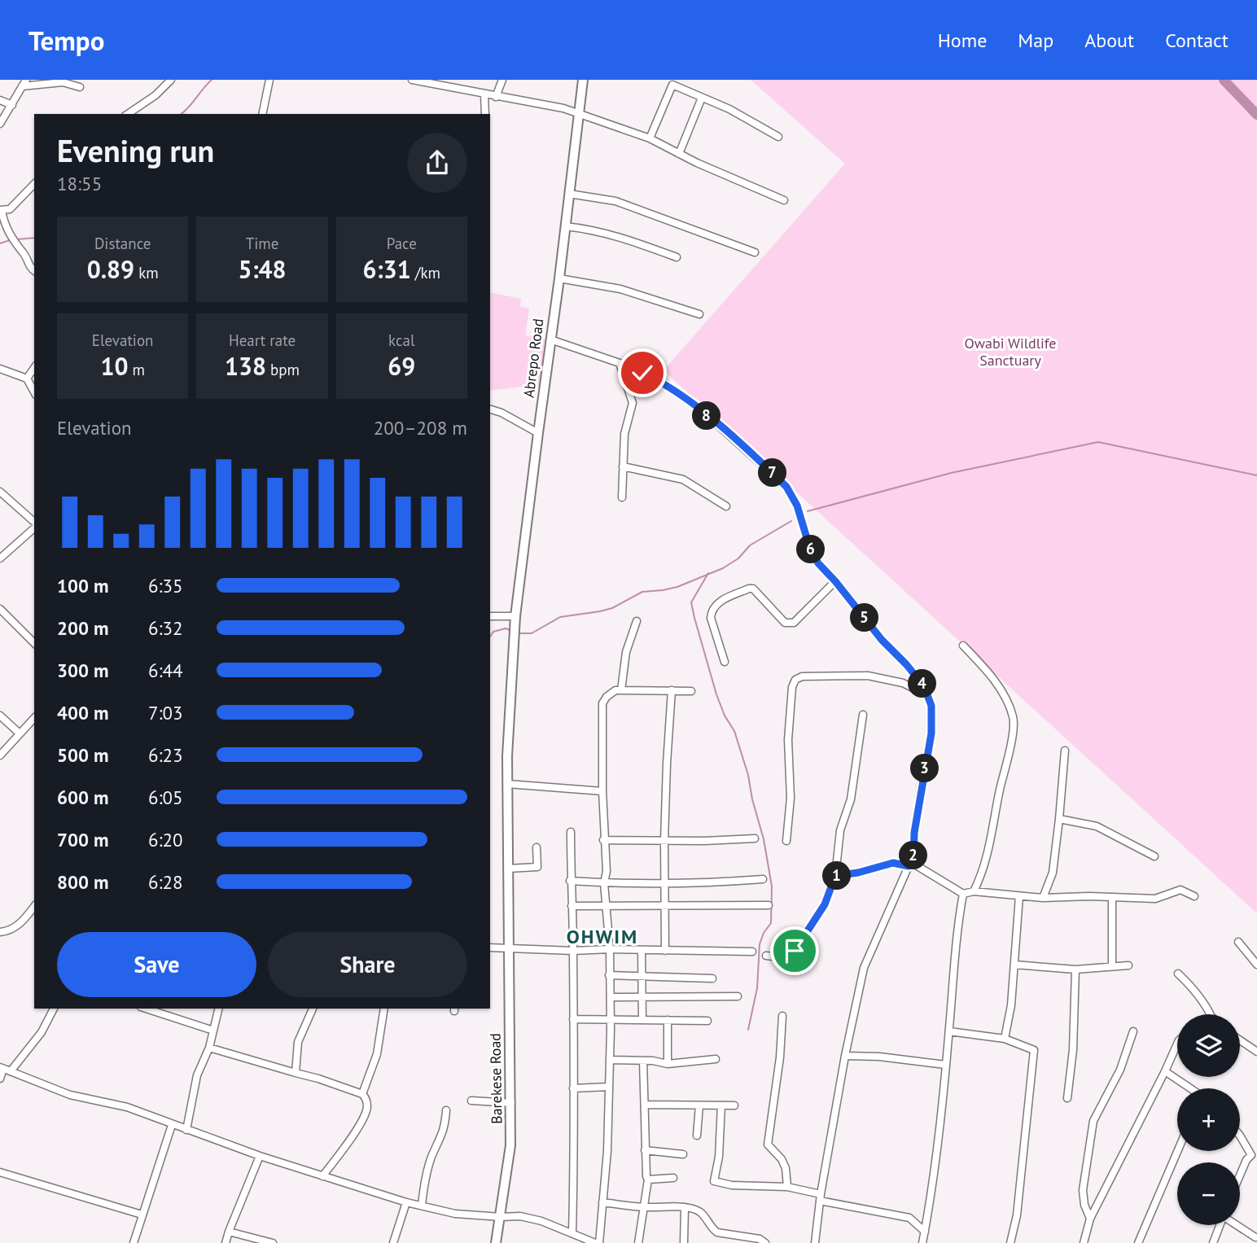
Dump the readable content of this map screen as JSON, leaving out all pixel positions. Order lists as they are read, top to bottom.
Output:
{
  "streets": {
    "main road": ["Abrepo Road", "Barekese Road"]
  },
  "crossings": [
    ["Abrepo Road", "Barekese Road"]
  ],
  "districts": ["OHWIM"],
  "parks": ["Owabi Wildlife Sanctuary"],
  "page": {
    "header": "Tempo",
    "nav": [
      "Home",
      "Map",
      "About",
      "Contact"
    ],
    "heading": ["Evening run", "18:55"],
    "stats": [
      ["Distance", "0.89 km"],
      ["Time", "5:48"],
      ["Pace", "6:31 /km"],
      ["Elevation", "10 m"],
      ["Heart rate", "138 bpm"],
      ["kcal", "69"]
    ],
    "pins": [
      "8",
      "7",
      "6",
      "5",
      "4",
      "3",
      "2",
      "1"
    ],
    "chart": ["Elevation", "200–208 m"],
    "list": [
      {
        "name": "100 m",
        "note": "6:35"
      },
      {
        "name": "200 m",
        "note": "6:32"
      },
      {
        "name": "300 m",
        "note": "6:44"
      },
      {
        "name": "400 m",
        "note": "7:03"
      },
      {
        "name": "500 m",
        "note": "6:23"
      },
      {
        "name": "600 m",
        "note": "6:05"
      },
      {
        "name": "700 m",
        "note": "6:20"
      },
      {
        "name": "800 m",
        "note": "6:28"
      }
    ],
    "buttons": ["Save", "Share"],
    "map_buttons": ["+", "−"]
  }
}
